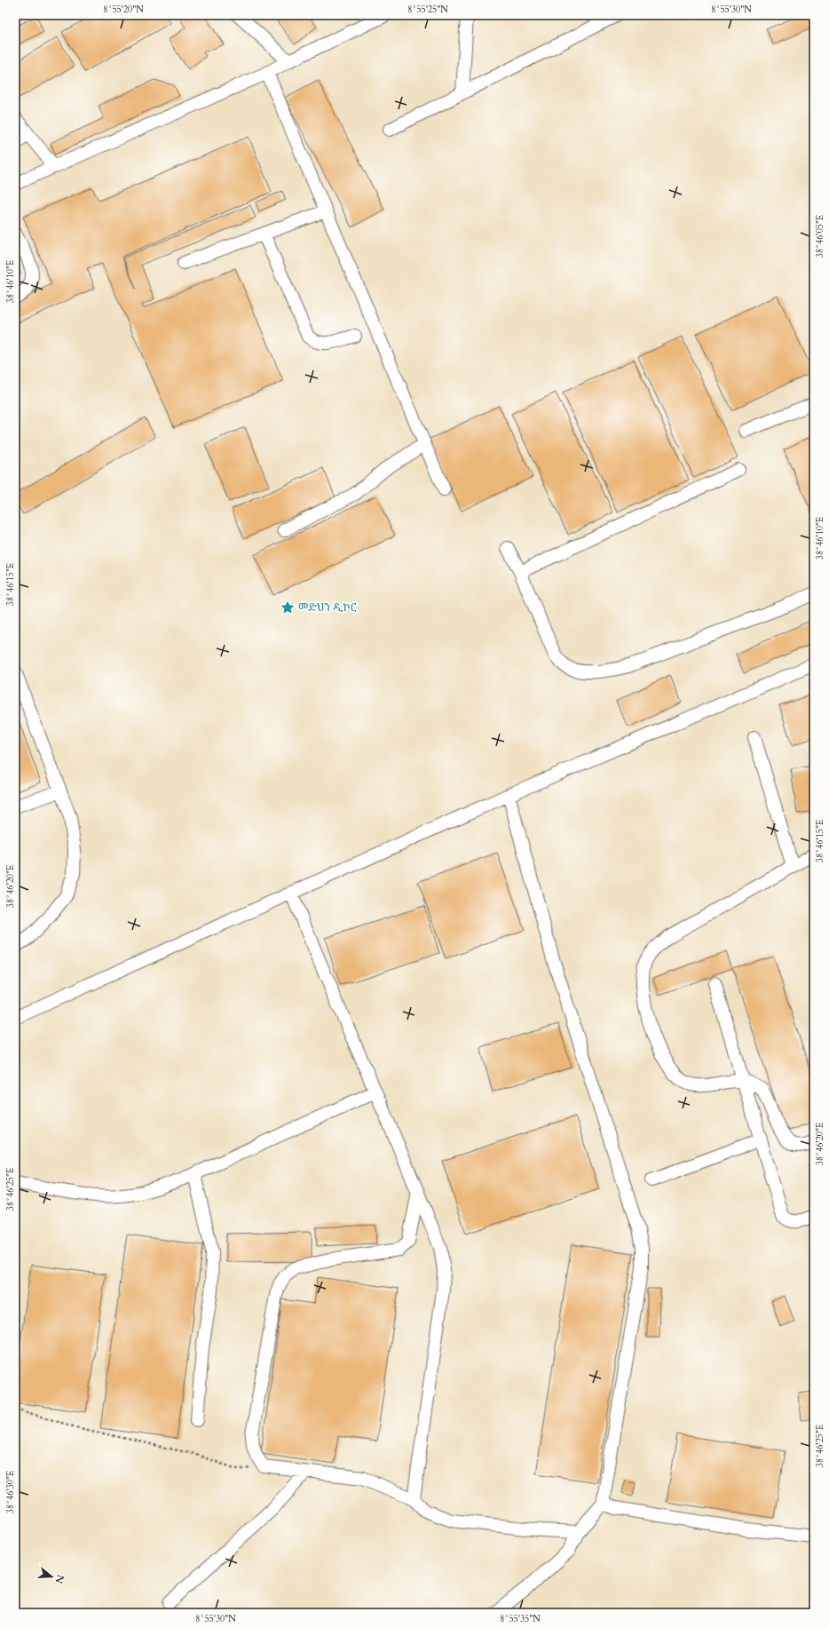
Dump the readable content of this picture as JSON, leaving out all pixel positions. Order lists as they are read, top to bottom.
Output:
{
  "places": {
    "place": ["መድህን ዲኮር"]
  },
  "north": "right",
  "coordinates": [
    "8°55'20\"N",
    "8°55'25\"N",
    "8°55'30\"N",
    "38°46'05\"E",
    "38°46'10\"E",
    "38°46'15\"E",
    "38°46'20\"E",
    "38°46'25\"E",
    "38°46'30\"E",
    "8°55'35\"N"
  ]
}
